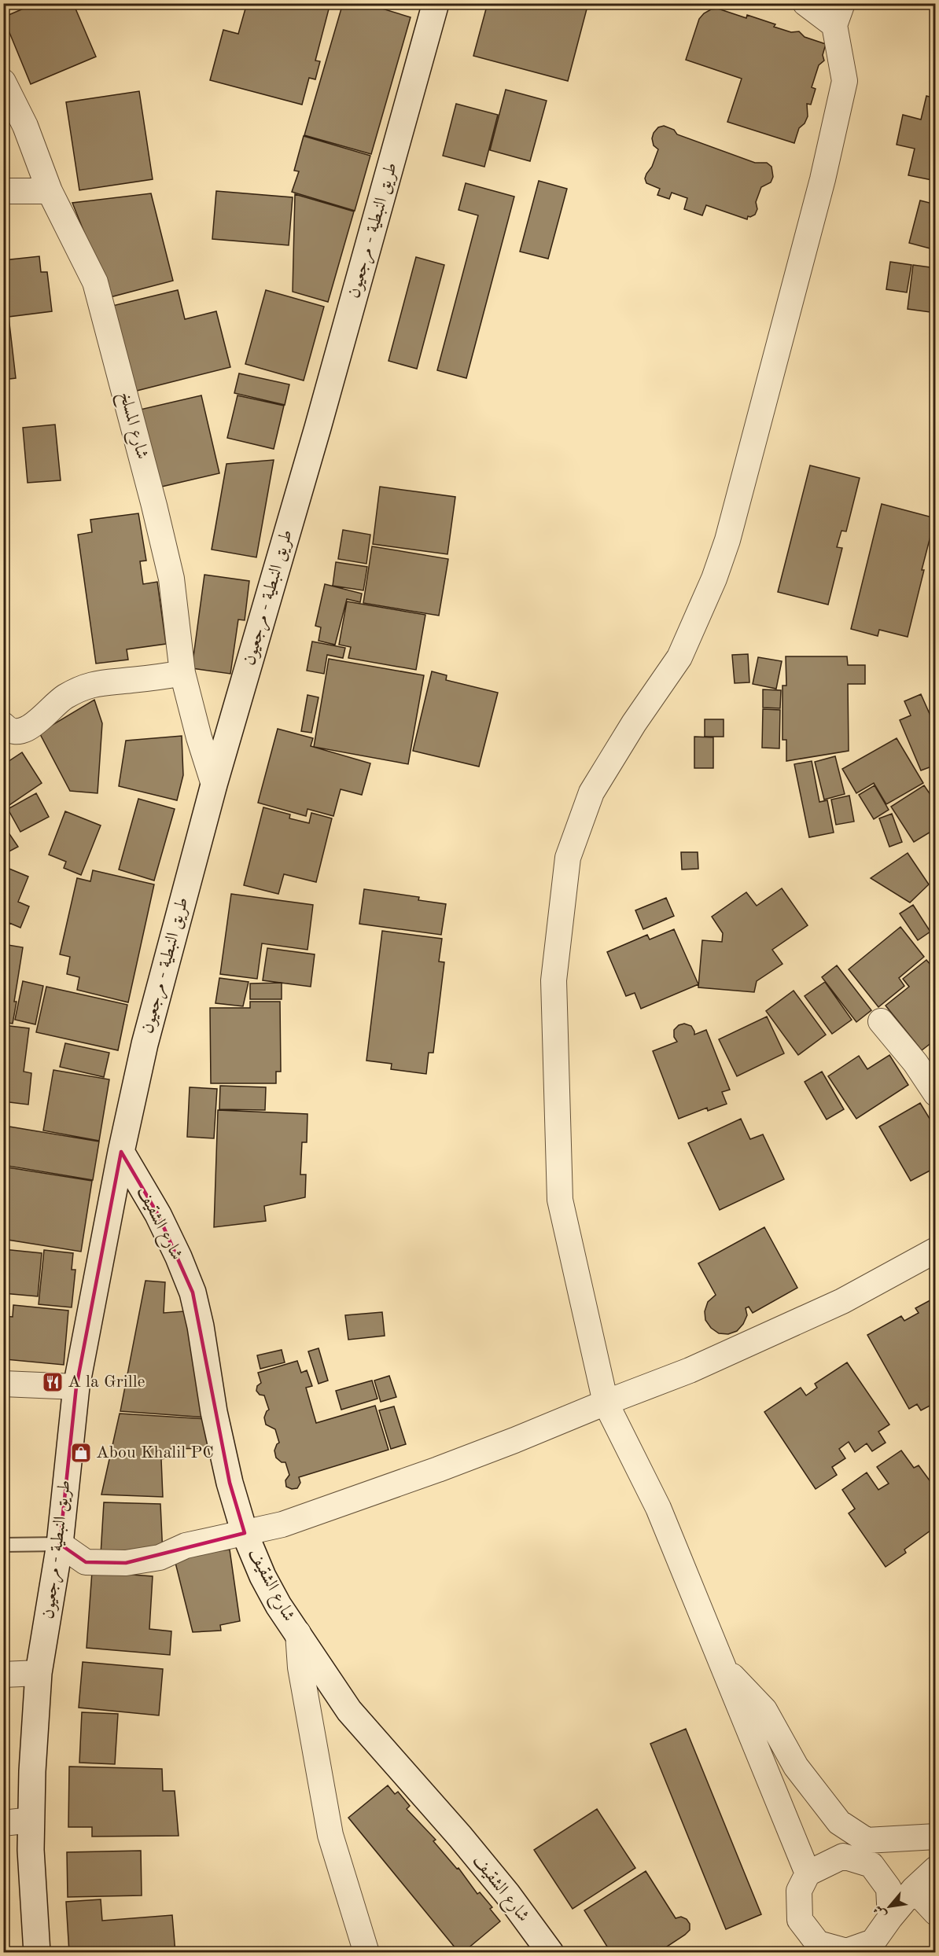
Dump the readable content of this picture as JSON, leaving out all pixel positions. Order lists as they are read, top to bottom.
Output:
{
  "streets": {
    "main road": ["طريق النبطية - مرجعيون", "شارع الشقيف"],
    "street": ["شارع المسلخ"]
  },
  "crossings": [
    ["طريق النبطية - مرجعيون", "شارع المسلخ"],
    ["طريق النبطية - مرجعيون", "شارع الشقيف"]
  ],
  "places": {
    "restaurant": ["A la Grille"],
    "shop": ["Abou Khalil PC"]
  },
  "north": "bottom left"
}
